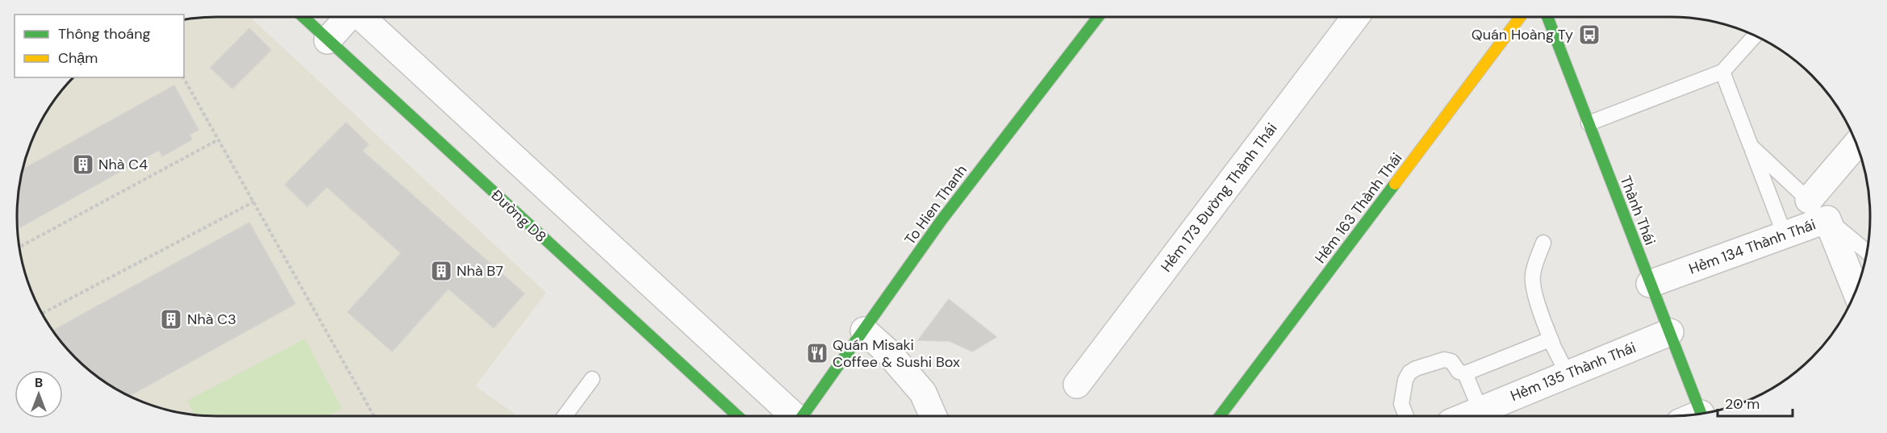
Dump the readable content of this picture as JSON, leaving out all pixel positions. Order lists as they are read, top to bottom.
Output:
{
  "streets": {
    "street": [
      "Hẻm 173 Đường Thành Thái",
      "To Hien Thanh",
      "Hẻm 163 Thành Thái",
      "Thành Thái",
      "Đường D8",
      "Hẻm 134 Thành Thái",
      "Hẻm 135 Thành Thái"
    ]
  },
  "crossings": [
    ["Thành Thái", "Hẻm 134 Thành Thái"],
    ["Thành Thái", "Hẻm 135 Thành Thái"]
  ],
  "places": {
    "bus stop": ["Quán Hoàng Ty"],
    "building": ["Nhà C4", "Nhà B7", "Nhà C3"],
    "restaurant": ["Quán Misaki Coffee & Sushi Box"]
  },
  "legend": ["Thông thoáng", "Chậm"],
  "scale_bar": "20 m",
  "north": "top"
}
